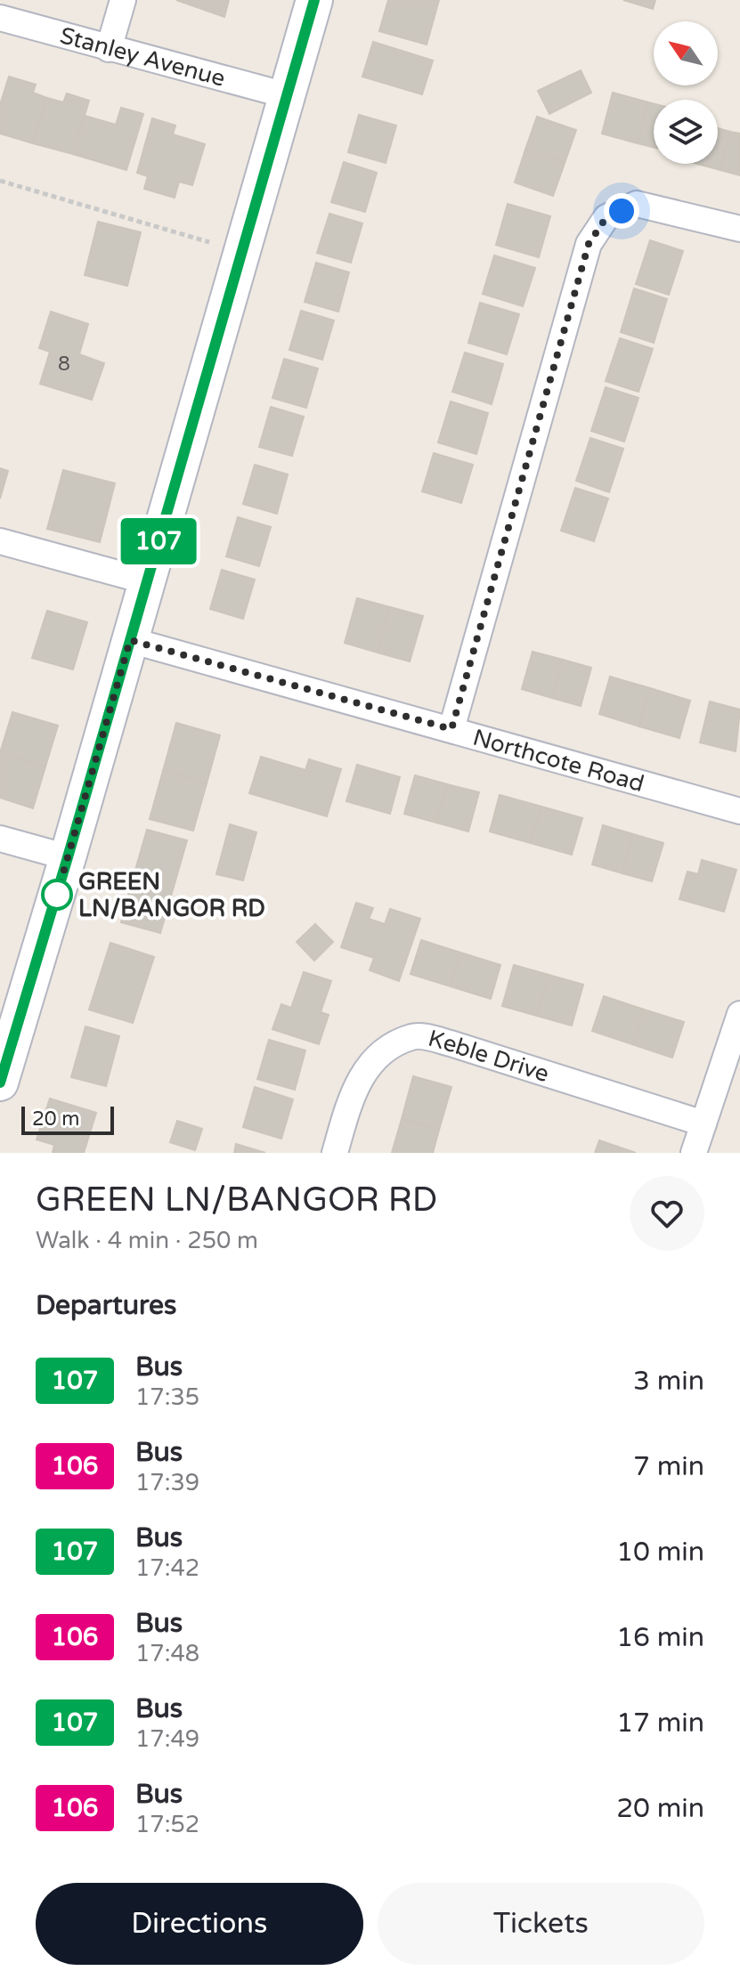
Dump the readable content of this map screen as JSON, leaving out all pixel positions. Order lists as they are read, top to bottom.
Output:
{
  "streets": {
    "street": ["Stanley Avenue", "Northcote Road", "Keble Drive"]
  },
  "places": ["GREEN LN/BANGOR RD"],
  "lines": ["bus line 107"],
  "house_numbers": ["8"],
  "scale_bar": "20 m",
  "north": "top left",
  "page": {
    "on_map": "107",
    "scale": "20 m",
    "heading": [
      ["GREEN LN/BANGOR RD", "Walk · 4 min · 250 m"],
      "Departures"
    ],
    "list": [
      {
        "mark": "107",
        "name": "Bus",
        "note": "17:35",
        "value": "3 min"
      },
      {
        "mark": "106",
        "name": "Bus",
        "note": "17:39",
        "value": "7 min"
      },
      {
        "mark": "107",
        "name": "Bus",
        "note": "17:42",
        "value": "10 min"
      },
      {
        "mark": "106",
        "name": "Bus",
        "note": "17:48",
        "value": "16 min"
      },
      {
        "mark": "107",
        "name": "Bus",
        "note": "17:49",
        "value": "17 min"
      },
      {
        "mark": "106",
        "name": "Bus",
        "note": "17:52",
        "value": "20 min"
      }
    ],
    "buttons": ["Directions", "Tickets"]
  }
}
